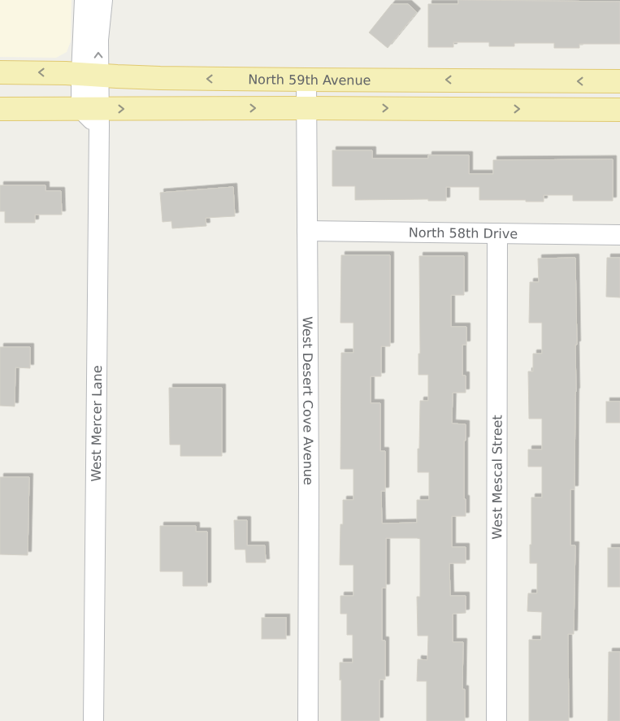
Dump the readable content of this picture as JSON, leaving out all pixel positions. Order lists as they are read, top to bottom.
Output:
{
  "streets": {
    "main road": ["North 59th Avenue"],
    "street": [
      "North 58th Drive",
      "West Desert Cove Avenue",
      "West Mercer Lane",
      "West Mescal Street"
    ]
  },
  "crossings": [
    ["North 59th Avenue", "West Desert Cove Avenue"],
    ["North 59th Avenue", "West Mercer Lane"],
    ["North 58th Drive", "West Desert Cove Avenue"],
    ["North 58th Drive", "West Mescal Street"]
  ]
}
